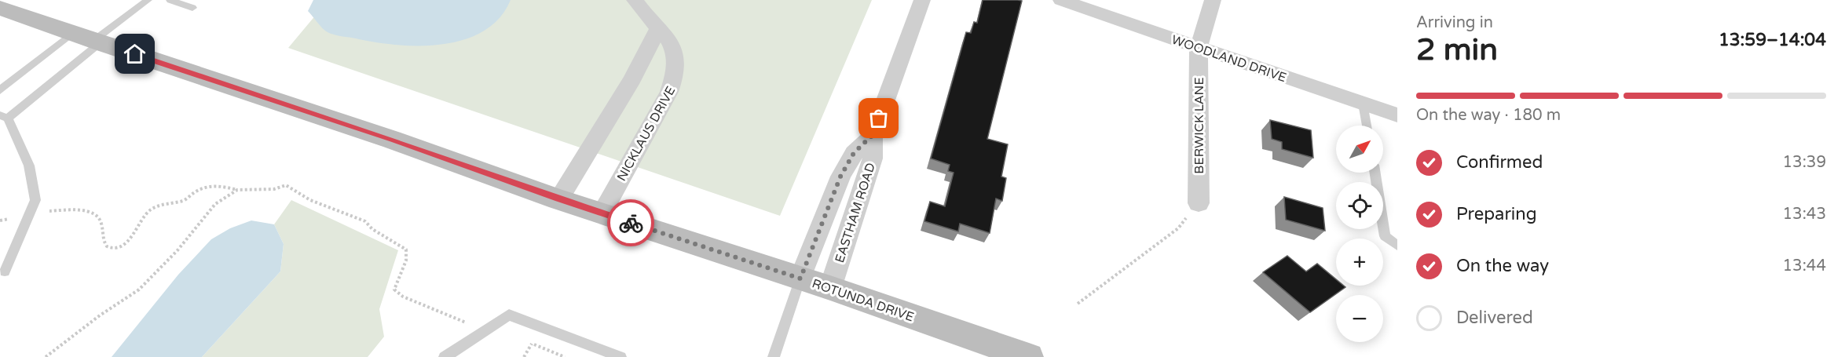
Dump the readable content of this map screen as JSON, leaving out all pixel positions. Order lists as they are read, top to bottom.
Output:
{
  "streets": {
    "main road": ["ROTUNDA DRIVE"],
    "street": [
      "WOODLAND DRIVE",
      "BERWICK LANE",
      "NICKLAUS DRIVE",
      "EASTHAM ROAD"
    ]
  },
  "crossings": [
    ["WOODLAND DRIVE", "BERWICK LANE"],
    ["NICKLAUS DRIVE", "ROTUNDA DRIVE"],
    ["EASTHAM ROAD", "ROTUNDA DRIVE"]
  ],
  "north": "top right",
  "page": {
    "heading": ["2 min", "Arriving in", "13:59–14:04"],
    "bar": "On the way · 180 m",
    "map_buttons": ["+", "−"],
    "list": [
      ["Confirmed", "13:39"],
      ["Preparing", "13:43"],
      ["On the way", "13:44"],
      "Delivered"
    ]
  }
}
